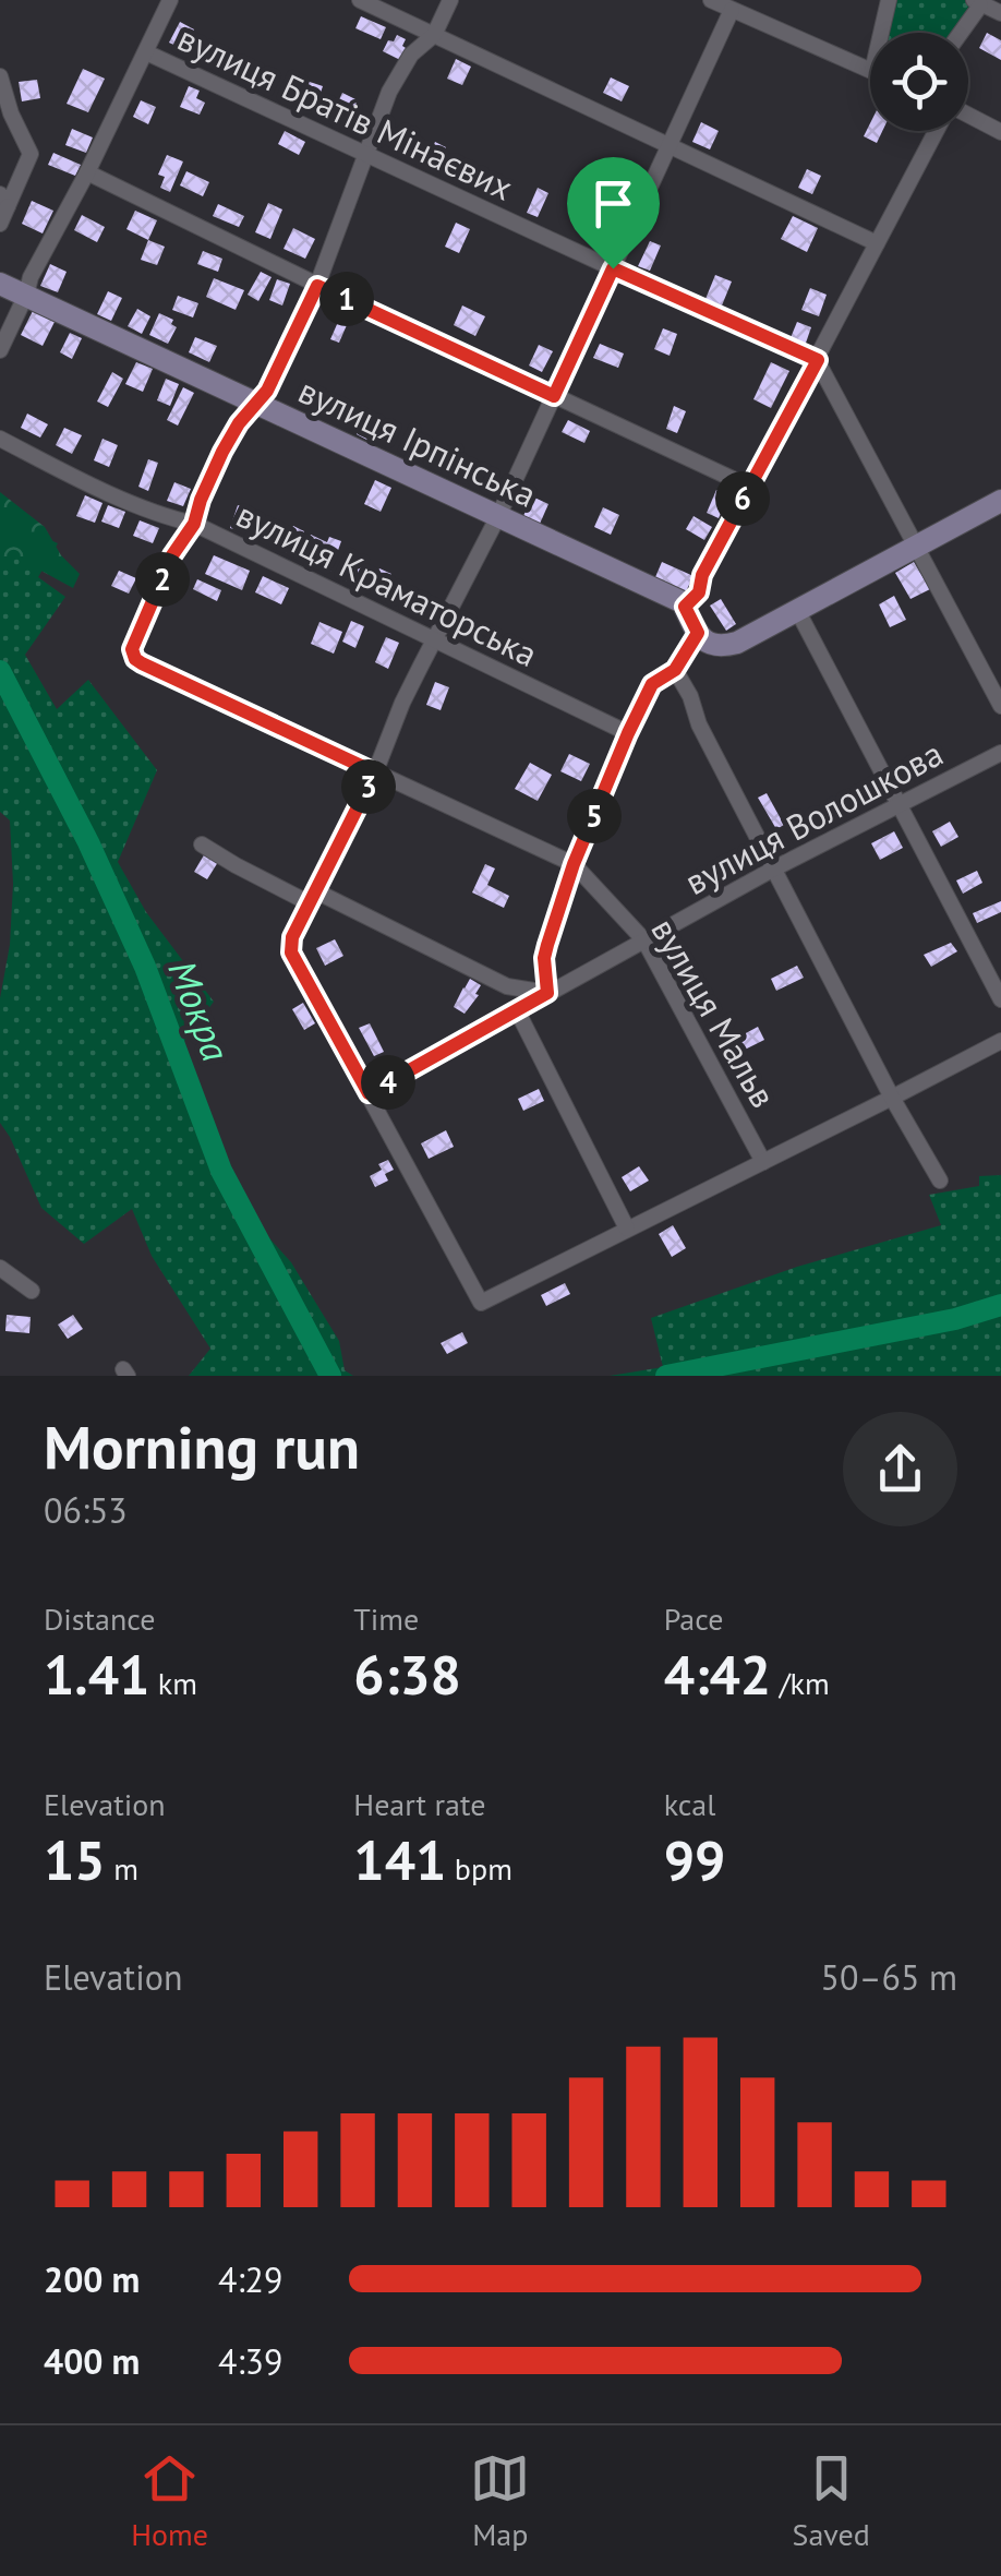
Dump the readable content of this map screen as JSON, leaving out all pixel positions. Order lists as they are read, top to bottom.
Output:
{
  "streets": {
    "street": [
      "вулиця Братів Мінаєвих",
      "вулиця Ірпінська",
      "вулиця Краматорська",
      "вулиця Волошкова",
      "вулиця Мальв"
    ]
  },
  "crossings": [
    ["вулиця Краматорська", "вулиця Мальв"],
    ["вулиця Волошкова", "вулиця Мальв"]
  ],
  "water": ["Мокра"],
  "page": {
    "pins": [
      "1",
      "6",
      "2",
      "3",
      "5",
      "4"
    ],
    "heading": ["Morning run", "06:53"],
    "stats": [
      ["Distance", "1.41 km"],
      ["Time", "6:38"],
      ["Pace", "4:42 /km"],
      ["Elevation", "15 m"],
      ["Heart rate", "141 bpm"],
      ["kcal", "99"]
    ],
    "chart": ["Elevation", "50–65 m"],
    "list": [
      {
        "name": "200 m",
        "note": "4:29"
      },
      {
        "name": "400 m",
        "note": "4:39"
      }
    ],
    "tabs": ["Home", "Map", "Saved"]
  }
}
